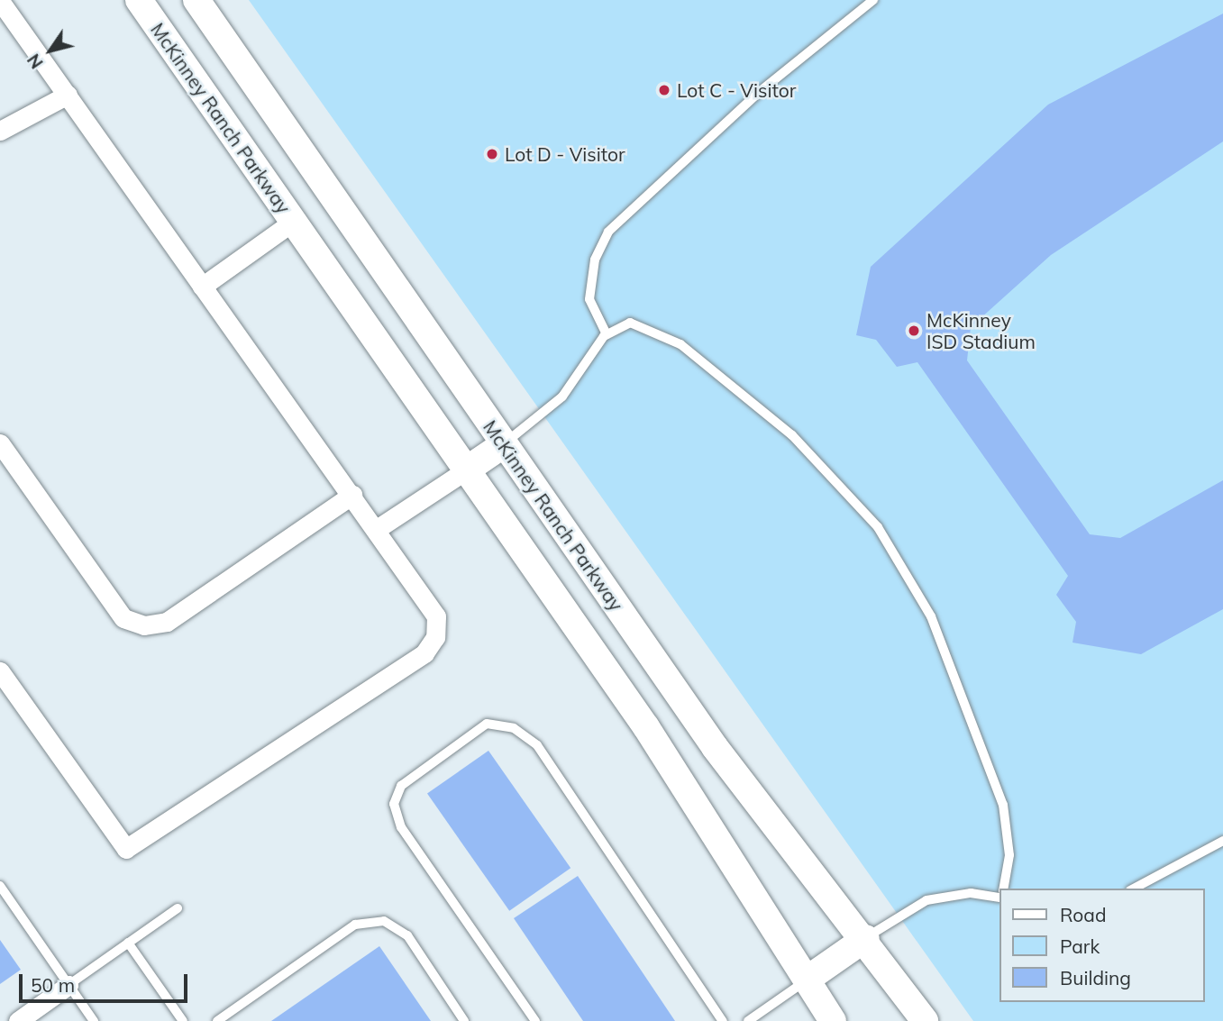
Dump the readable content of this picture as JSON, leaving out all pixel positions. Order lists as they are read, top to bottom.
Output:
{
  "streets": {
    "main road": ["McKinney Ranch Parkway"]
  },
  "places": ["Lot C - Visitor", "Lot D - Visitor", "McKinney ISD Stadium"],
  "legend": ["Road", "Park", "Building"],
  "scale_bar": "50 m",
  "north": "bottom left"
}
